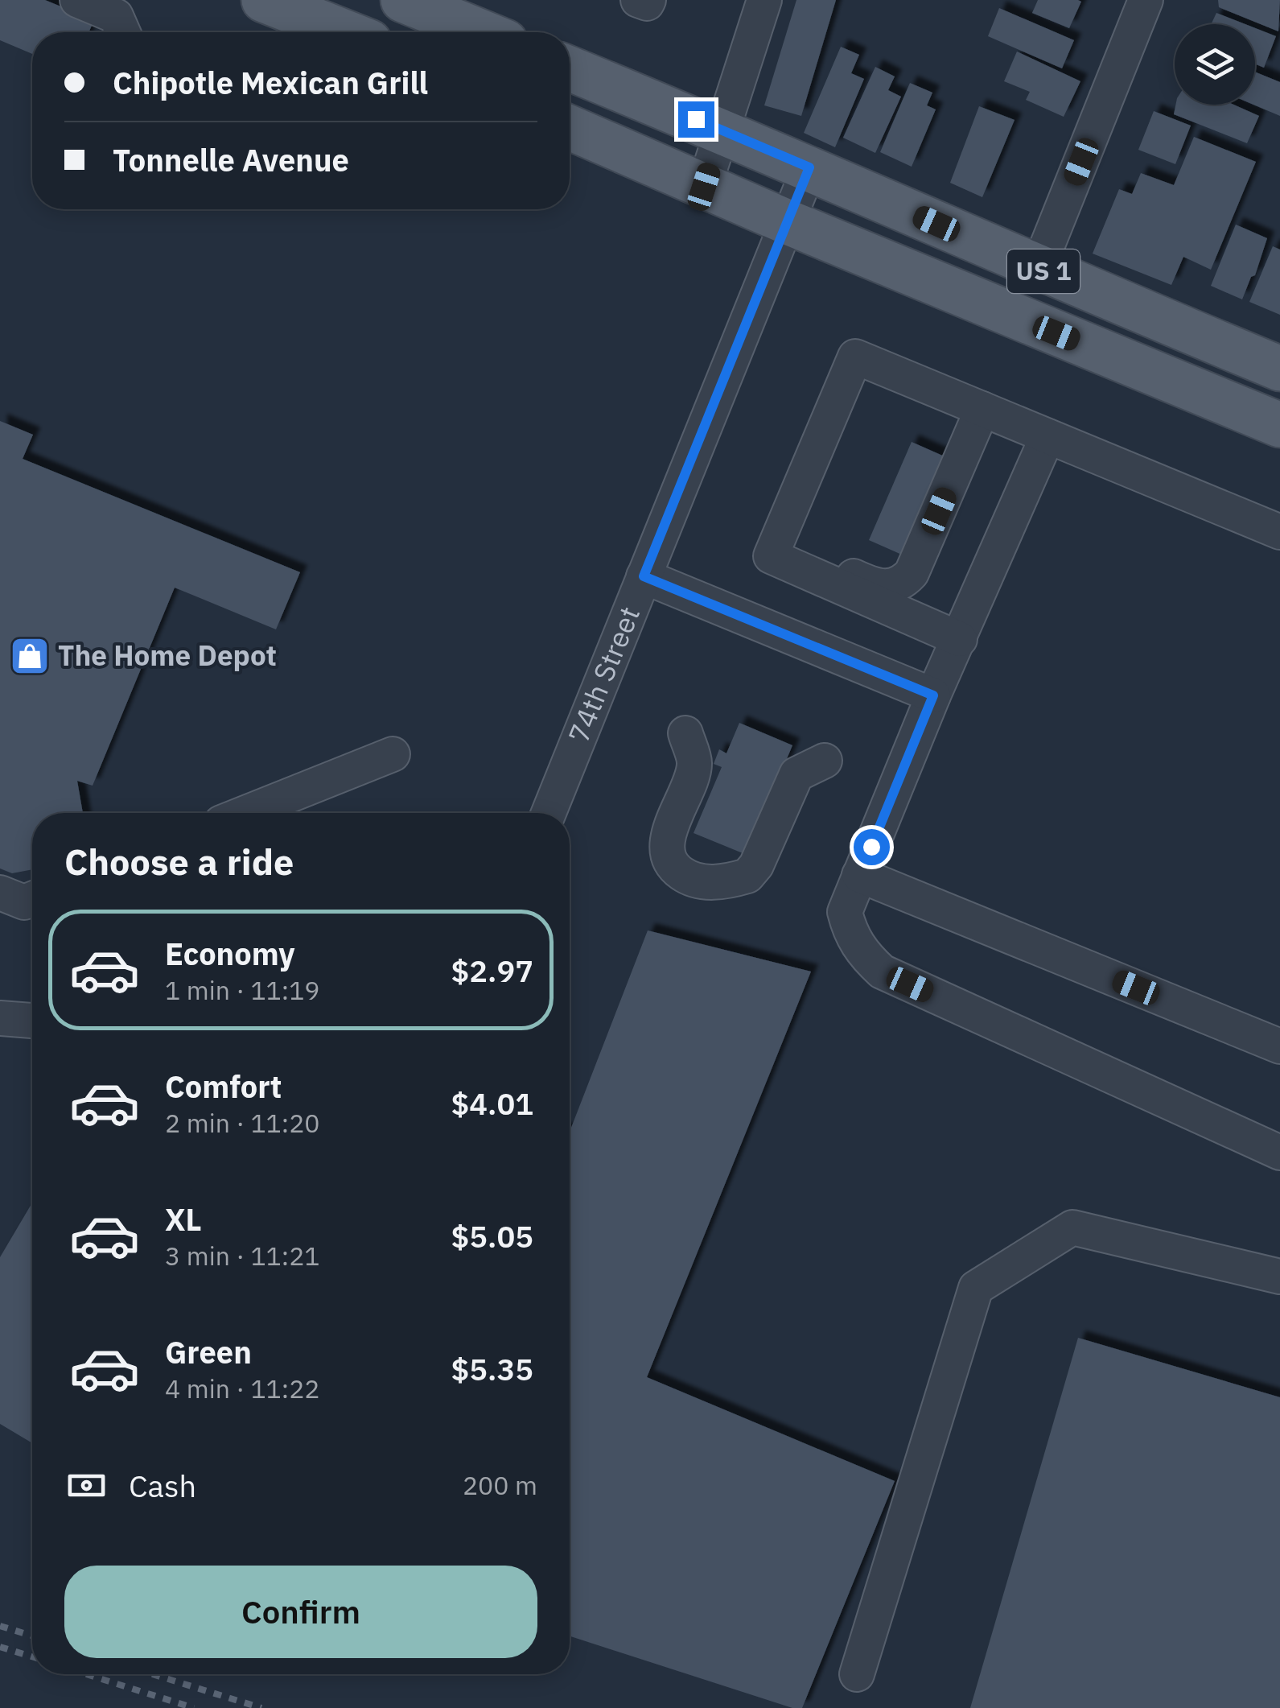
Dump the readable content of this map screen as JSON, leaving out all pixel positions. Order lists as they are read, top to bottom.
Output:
{
  "streets": {
    "main road": ["US 1"],
    "street": ["74th Street"]
  },
  "crossings": [
    ["US 1", "74th Street"]
  ],
  "places": {
    "shop": ["The Home Depot"]
  },
  "page": {
    "banner": ["Chipotle Mexican Grill", "Tonnelle Avenue"],
    "heading": "Choose a ride",
    "list": [
      {
        "name": "Economy",
        "note": "1 min · 11:19",
        "value": "$2.97"
      },
      {
        "name": "Comfort",
        "note": "2 min · 11:20",
        "value": "$4.01"
      },
      {
        "name": "XL",
        "note": "3 min · 11:21",
        "value": "$5.05"
      },
      {
        "name": "Green",
        "note": "4 min · 11:22",
        "value": "$5.35"
      }
    ],
    "pay": ["Cash", "200 m"],
    "buttons": "Confirm"
  }
}
